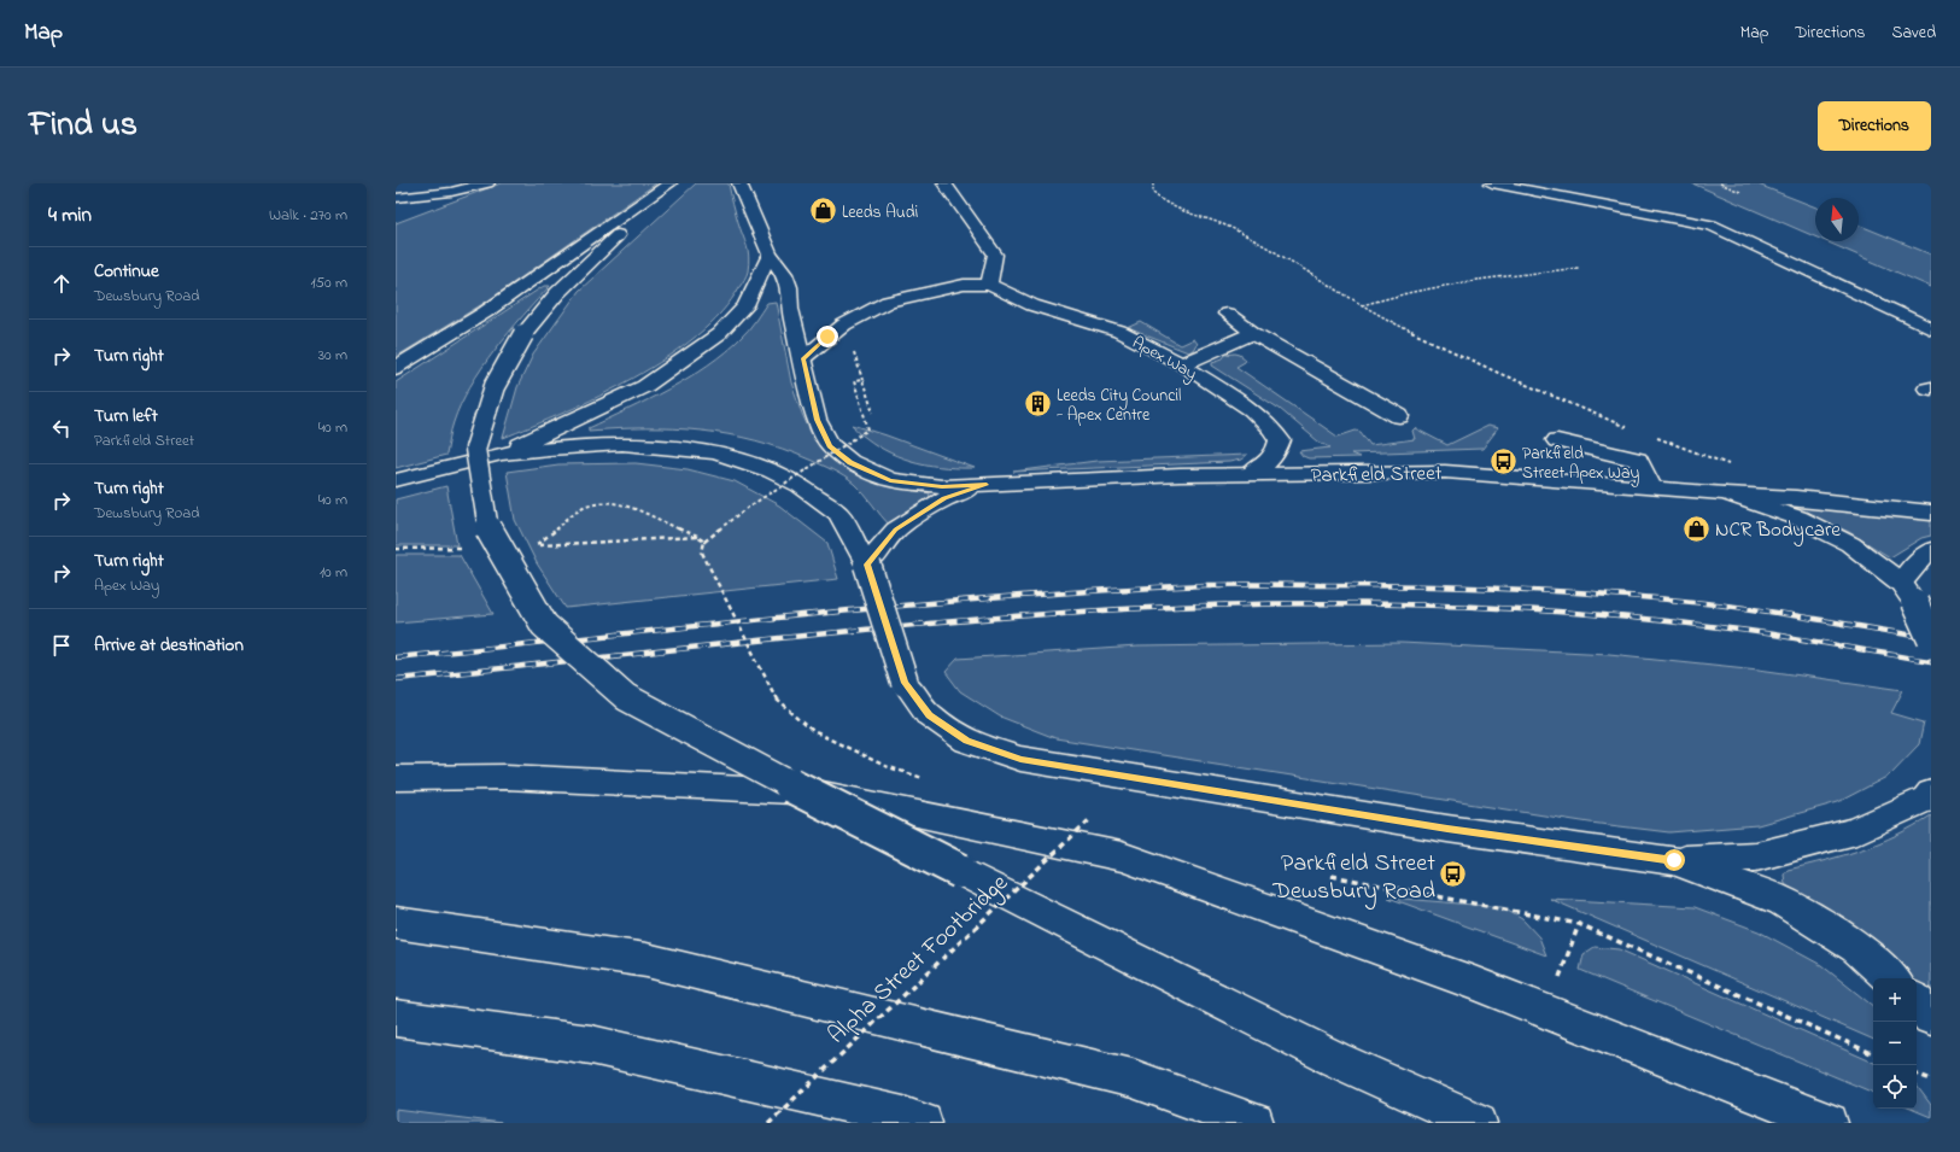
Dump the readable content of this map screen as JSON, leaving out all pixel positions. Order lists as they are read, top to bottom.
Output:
{
  "streets": {
    "main road": ["Apex Way", "Parkfield Street"],
    "path": ["Alpha Street Footbridge"]
  },
  "crossings": [
    ["Apex Way", "Parkfield Street"]
  ],
  "places": {
    "shop": ["Leeds Audi", "NCR Bodycare"],
    "building": ["Leeds City Council - Apex Centre"],
    "bus stop": ["Parkfield Street Apex Way", "Parkfield Street Dewsbury Road"]
  },
  "north": "top",
  "page": {
    "header": "Map",
    "nav": ["Map", "Directions", "Saved"],
    "title": "Find us",
    "buttons": "Directions",
    "heading": ["4 min", "Walk · 270 m"],
    "list": [
      ["Continue", "Dewsbury Road", "150 m"],
      ["Turn right", "30 m"],
      ["Turn left", "Parkfield Street", "40 m"],
      ["Turn right", "Dewsbury Road", "40 m"],
      ["Turn right", "Apex Way", "10 m"],
      "Arrive at destination"
    ],
    "map_buttons": ["+", "−"]
  }
}
